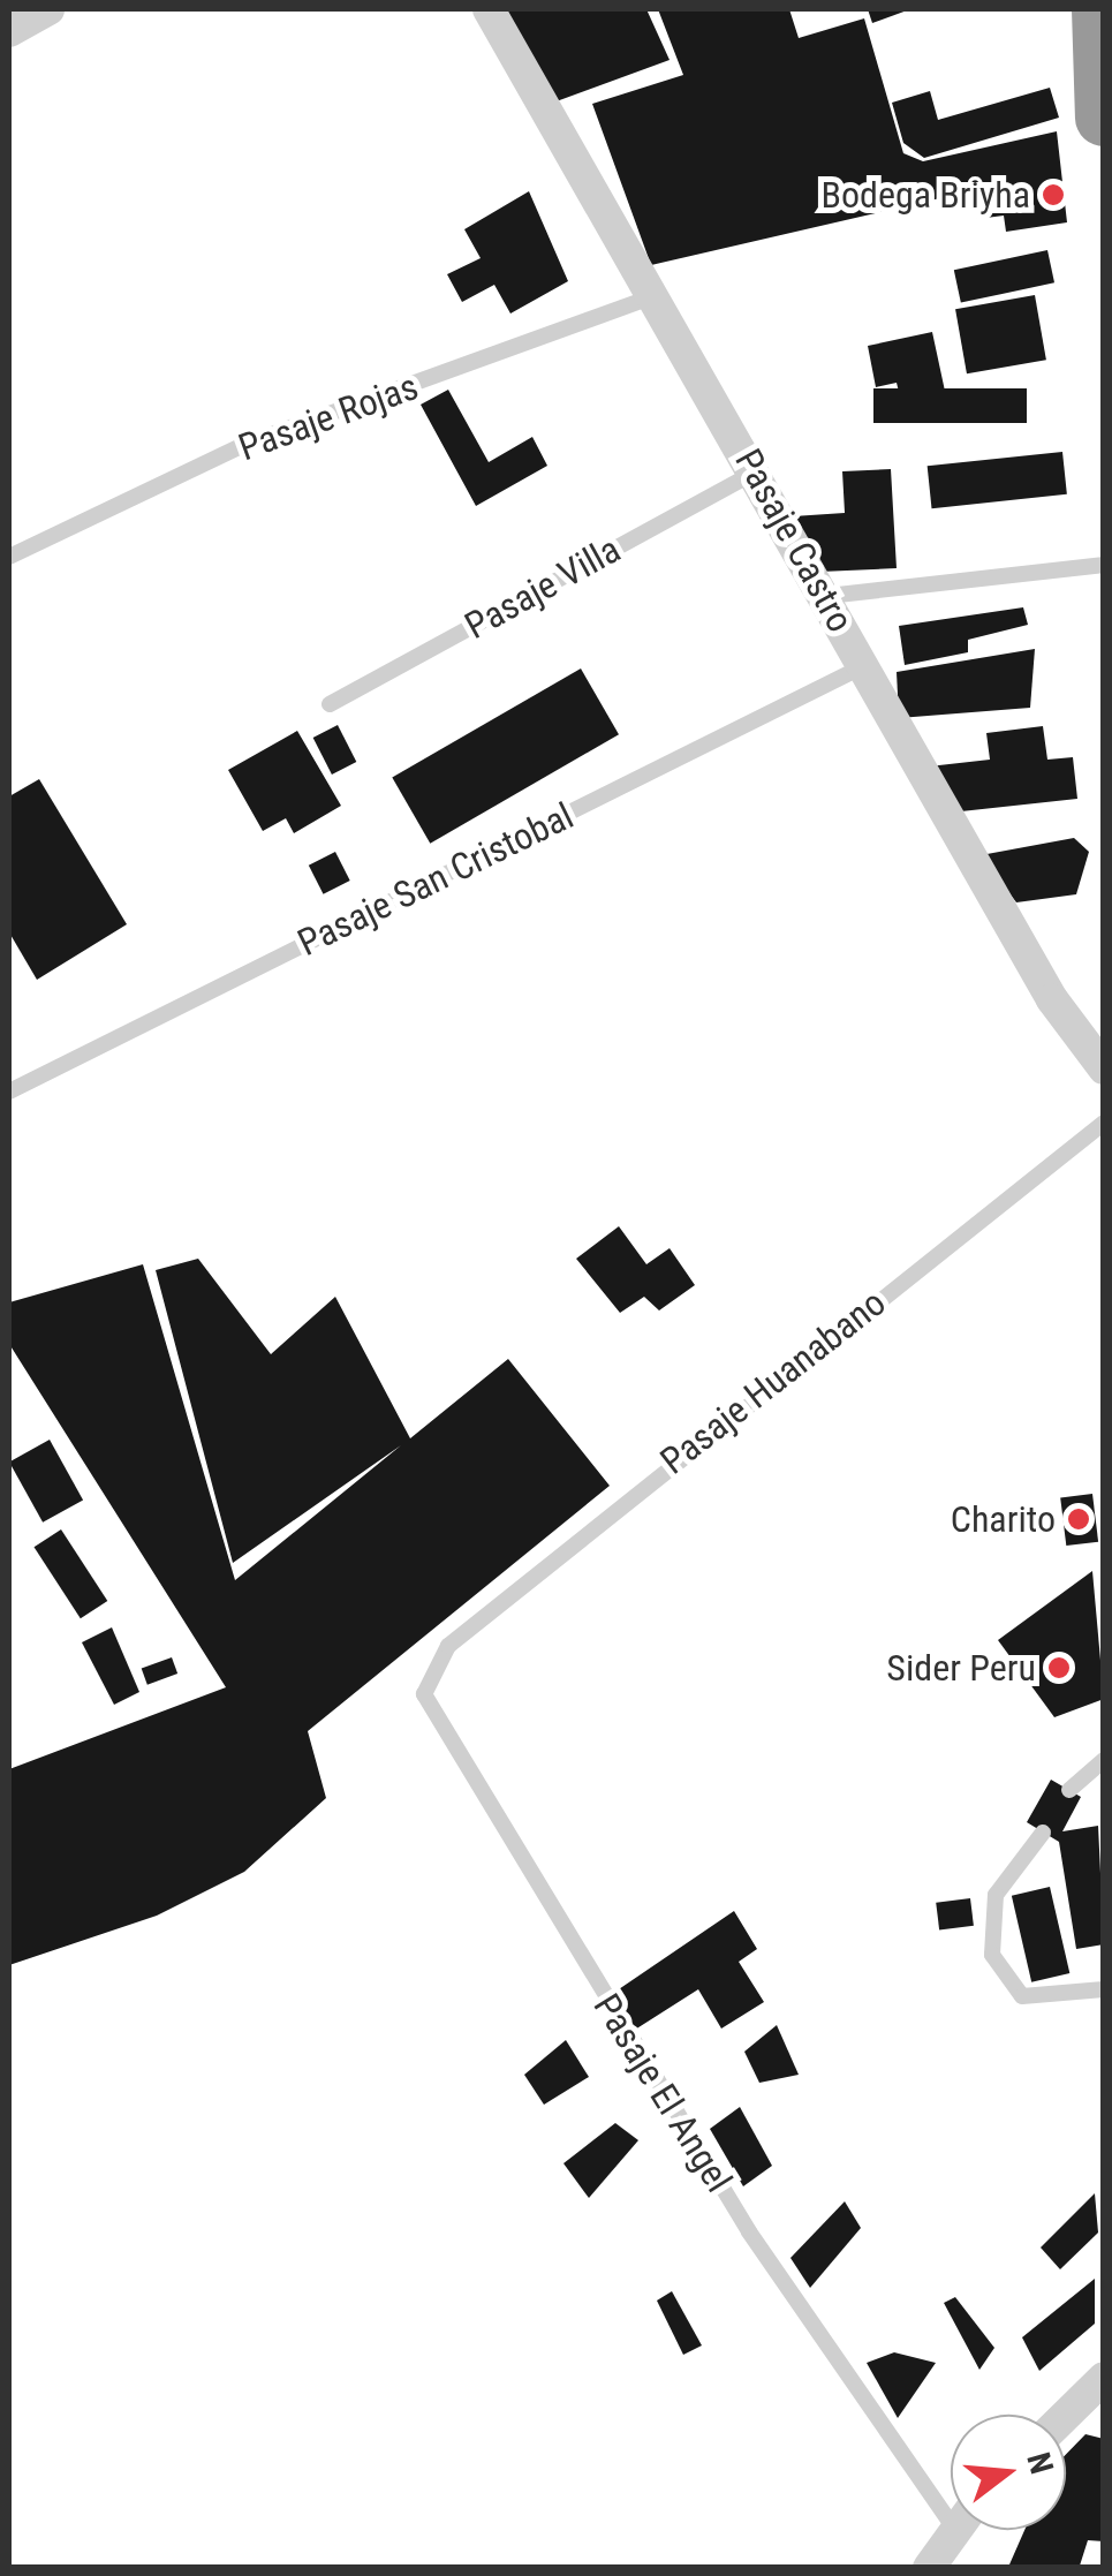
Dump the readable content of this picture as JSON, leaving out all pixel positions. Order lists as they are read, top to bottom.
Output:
{
  "streets": {
    "street": ["Pasaje Castro"],
    "lane": [
      "Pasaje Rojas",
      "Pasaje Villa",
      "Pasaje San Cristobal",
      "Pasaje Huanabano",
      "Pasaje El Angel"
    ]
  },
  "crossings": [
    ["Pasaje Rojas", "Pasaje Castro"],
    ["Pasaje Castro", "Pasaje Villa"],
    ["Pasaje Castro", "Pasaje San Cristobal"],
    ["Pasaje Huanabano", "Pasaje El Angel"]
  ],
  "places": ["Bodega Briyha", "Charito", "Sider Peru"],
  "north": "right"
}
